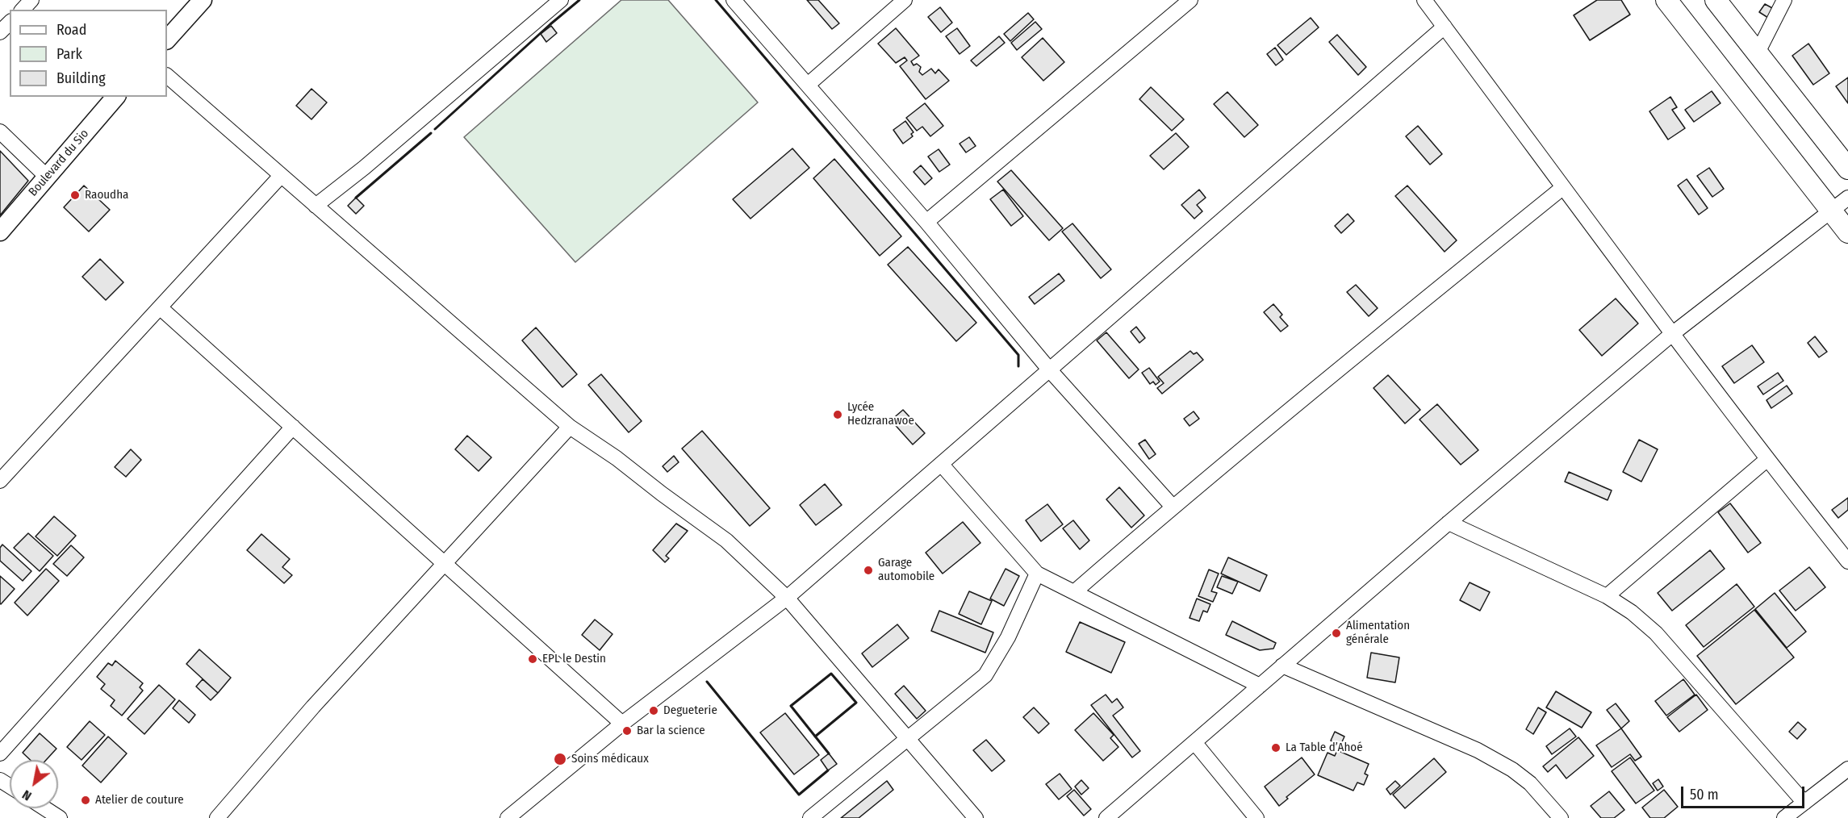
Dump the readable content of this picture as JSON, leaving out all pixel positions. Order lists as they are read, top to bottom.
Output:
{
  "streets": {
    "street": ["Boulevard du Sio"]
  },
  "places": [
    "Raoudha",
    "Lycée Hedzranawoe",
    "Garage automobile",
    "Alimentation générale",
    "EPL le Destin",
    "Degueterie",
    "Bar la science",
    "La Table d’Ahoé",
    "Soins médicaux",
    "Atelier de couture"
  ],
  "legend": ["Road", "Park", "Building"],
  "scale_bar": "50 m",
  "north": "bottom left"
}
